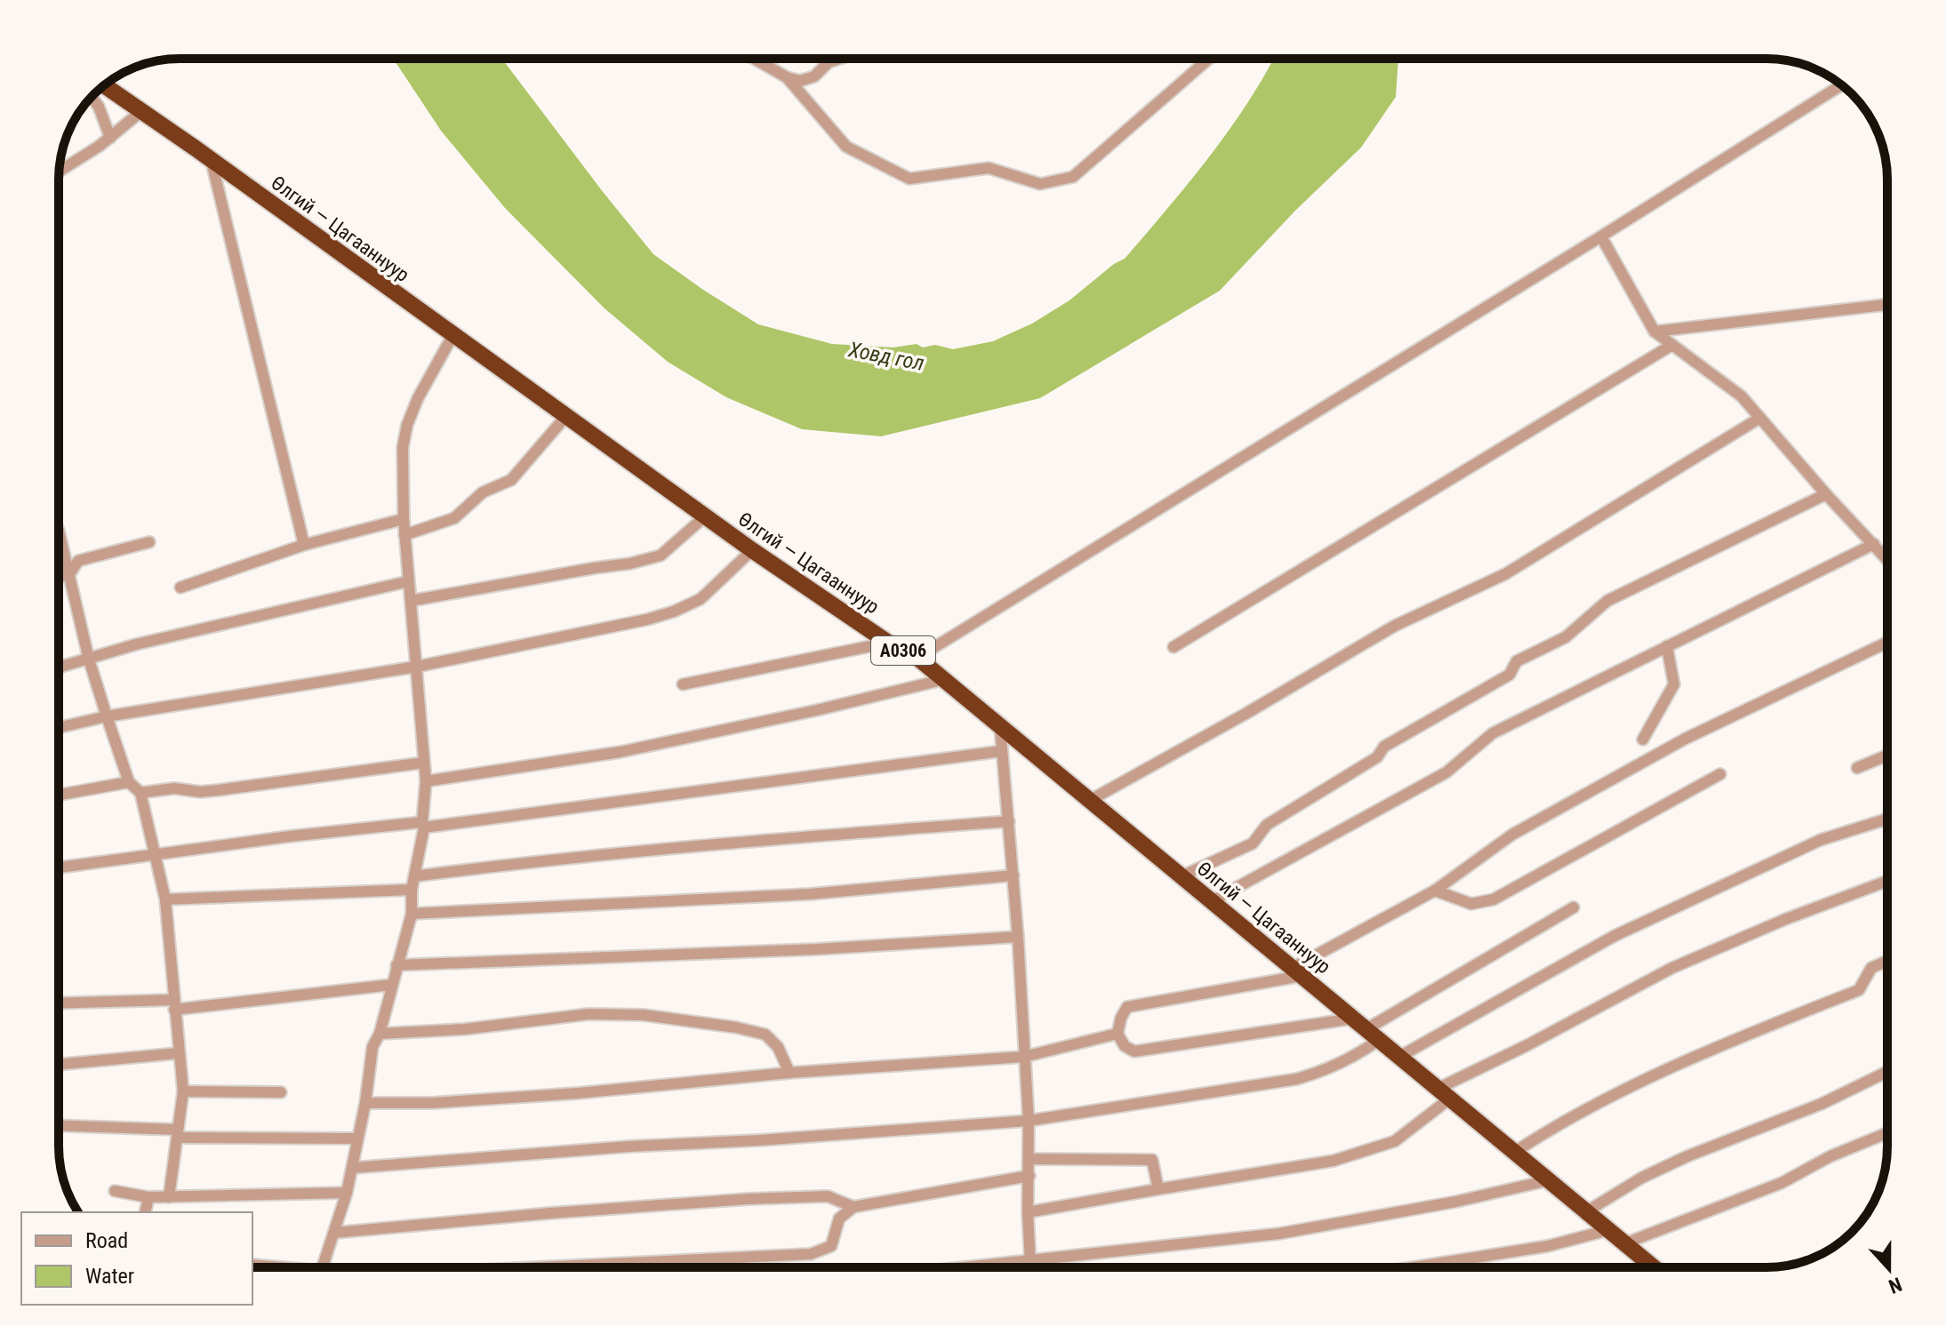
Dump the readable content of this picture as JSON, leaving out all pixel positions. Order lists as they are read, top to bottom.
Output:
{
  "streets": {
    "highway": ["Өлгий — Цагааннуур", "A0306"]
  },
  "water": ["Ховд гол"],
  "legend": ["Road", "Water"],
  "north": "bottom"
}
